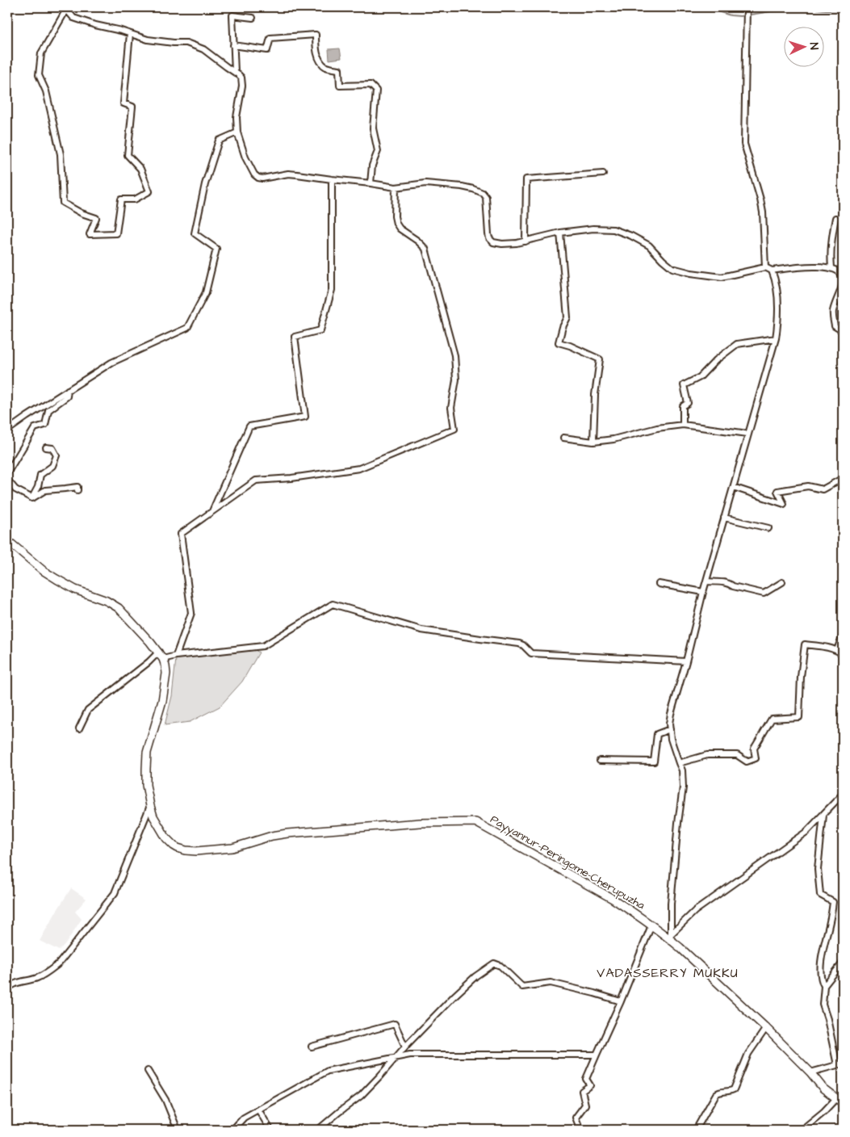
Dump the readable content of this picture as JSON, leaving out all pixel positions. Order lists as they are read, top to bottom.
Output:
{
  "streets": {
    "main road": ["Payyannur-Peringome-Cherupuzha"]
  },
  "districts": ["VADASSERRY MUKKU"],
  "north": "right"
}
